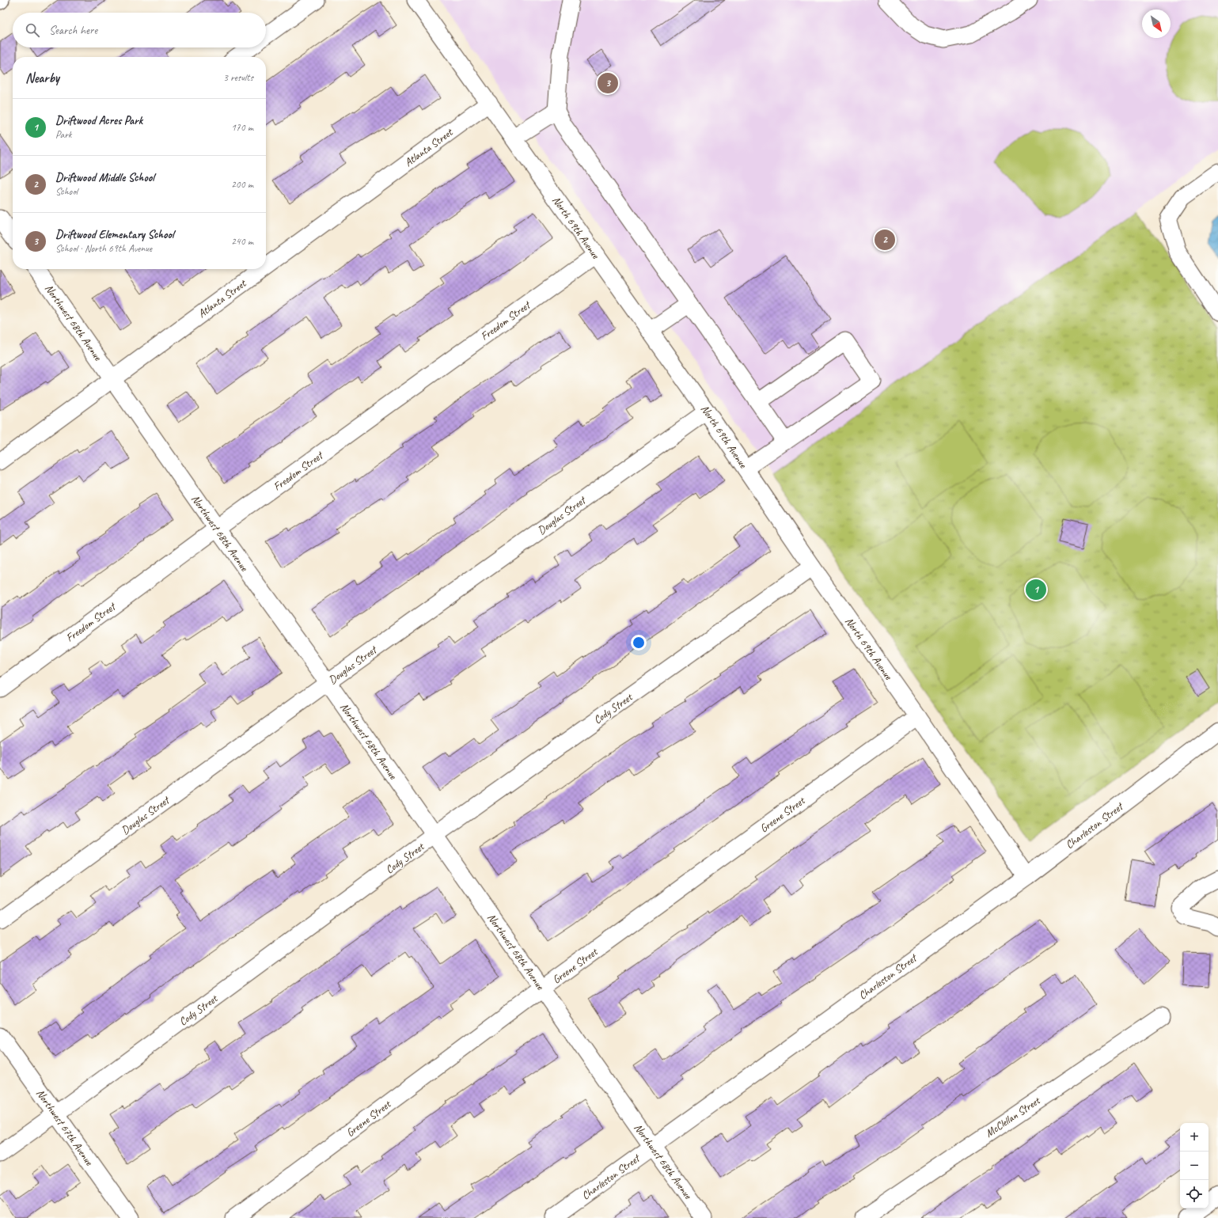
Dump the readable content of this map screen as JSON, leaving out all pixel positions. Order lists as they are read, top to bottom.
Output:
{
  "streets": {
    "street": [
      "Atlanta Street",
      "North 69th Avenue",
      "Freedom Street",
      "Northwest 68th Avenue",
      "Douglas Street",
      "Cody Street",
      "Greene Street",
      "Charleston Street",
      "McClellan Street",
      "Northwest 67th Avenue"
    ]
  },
  "crossings": [
    ["Atlanta Street", "North 69th Avenue"],
    ["Atlanta Street", "Northwest 68th Avenue"],
    ["North 69th Avenue", "Freedom Street"],
    ["North 69th Avenue", "Douglas Street"],
    ["North 69th Avenue", "Cody Street"],
    ["North 69th Avenue", "Greene Street"],
    ["North 69th Avenue", "Charleston Street"],
    ["Freedom Street", "Northwest 68th Avenue"],
    ["Northwest 68th Avenue", "Douglas Street"],
    ["Northwest 68th Avenue", "Cody Street"],
    ["Northwest 68th Avenue", "Greene Street"],
    ["Northwest 68th Avenue", "Charleston Street"],
    ["Cody Street", "Northwest 67th Avenue"]
  ],
  "north": "bottom right",
  "page": {
    "search": "Search here",
    "heading": ["Nearby", "3 results"],
    "pins": ["3", "2", "1"],
    "list": [
      {
        "mark": "1",
        "name": "Driftwood Acres Park",
        "note": "Park",
        "value": "170 m"
      },
      {
        "mark": "2",
        "name": "Driftwood Middle School",
        "note": "School",
        "value": "200 m"
      },
      {
        "mark": "3",
        "name": "Driftwood Elementary School",
        "note": "School · North 69th Avenue",
        "value": "240 m"
      }
    ],
    "map_buttons": ["+", "−"]
  }
}
